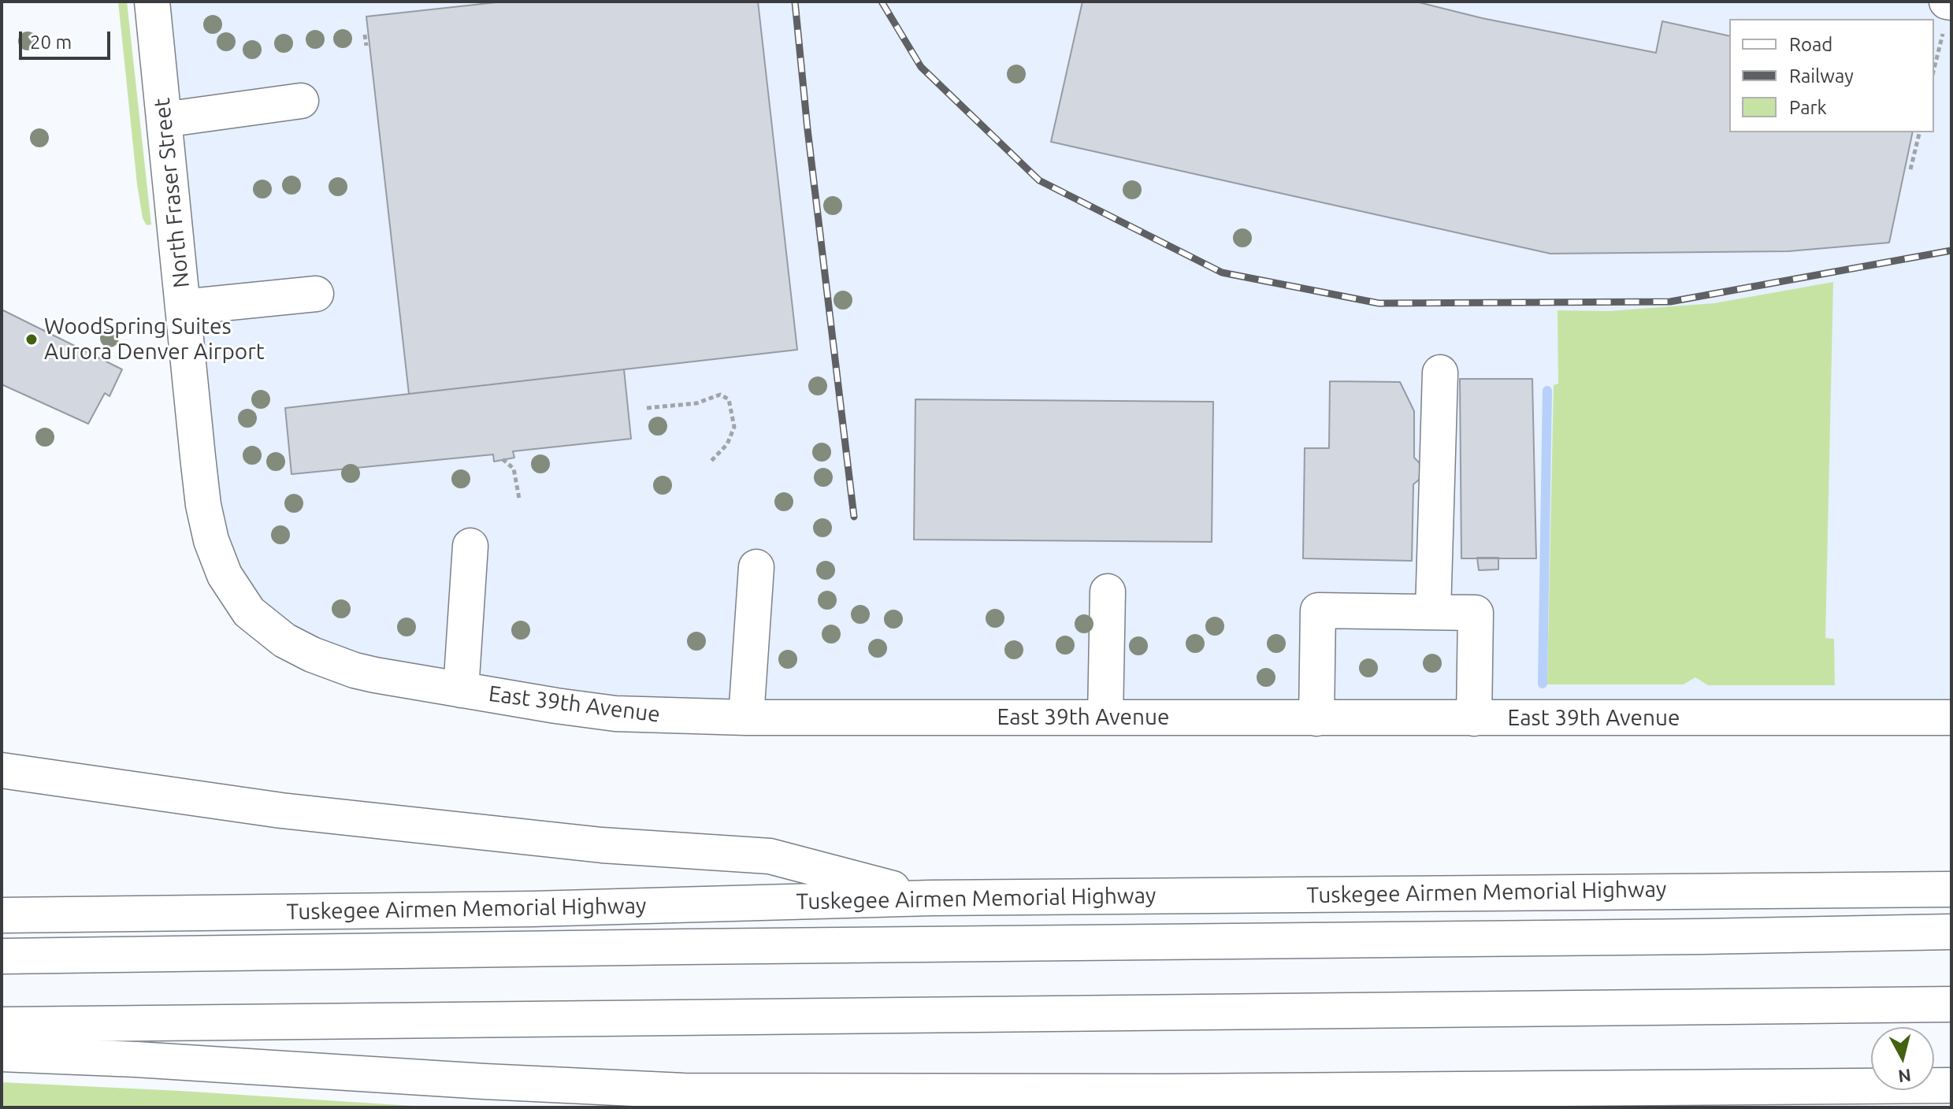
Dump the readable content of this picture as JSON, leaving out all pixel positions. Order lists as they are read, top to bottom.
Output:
{
  "streets": {
    "main road": ["North Fraser Street", "East 39th Avenue", "Tuskegee Airmen Memorial Highway"]
  },
  "crossings": [
    ["North Fraser Street", "East 39th Avenue"]
  ],
  "places": ["WoodSpring Suites Aurora Denver Airport"],
  "legend": ["Road", "Railway", "Park"],
  "scale_bar": "20 m",
  "north": "bottom"
}
